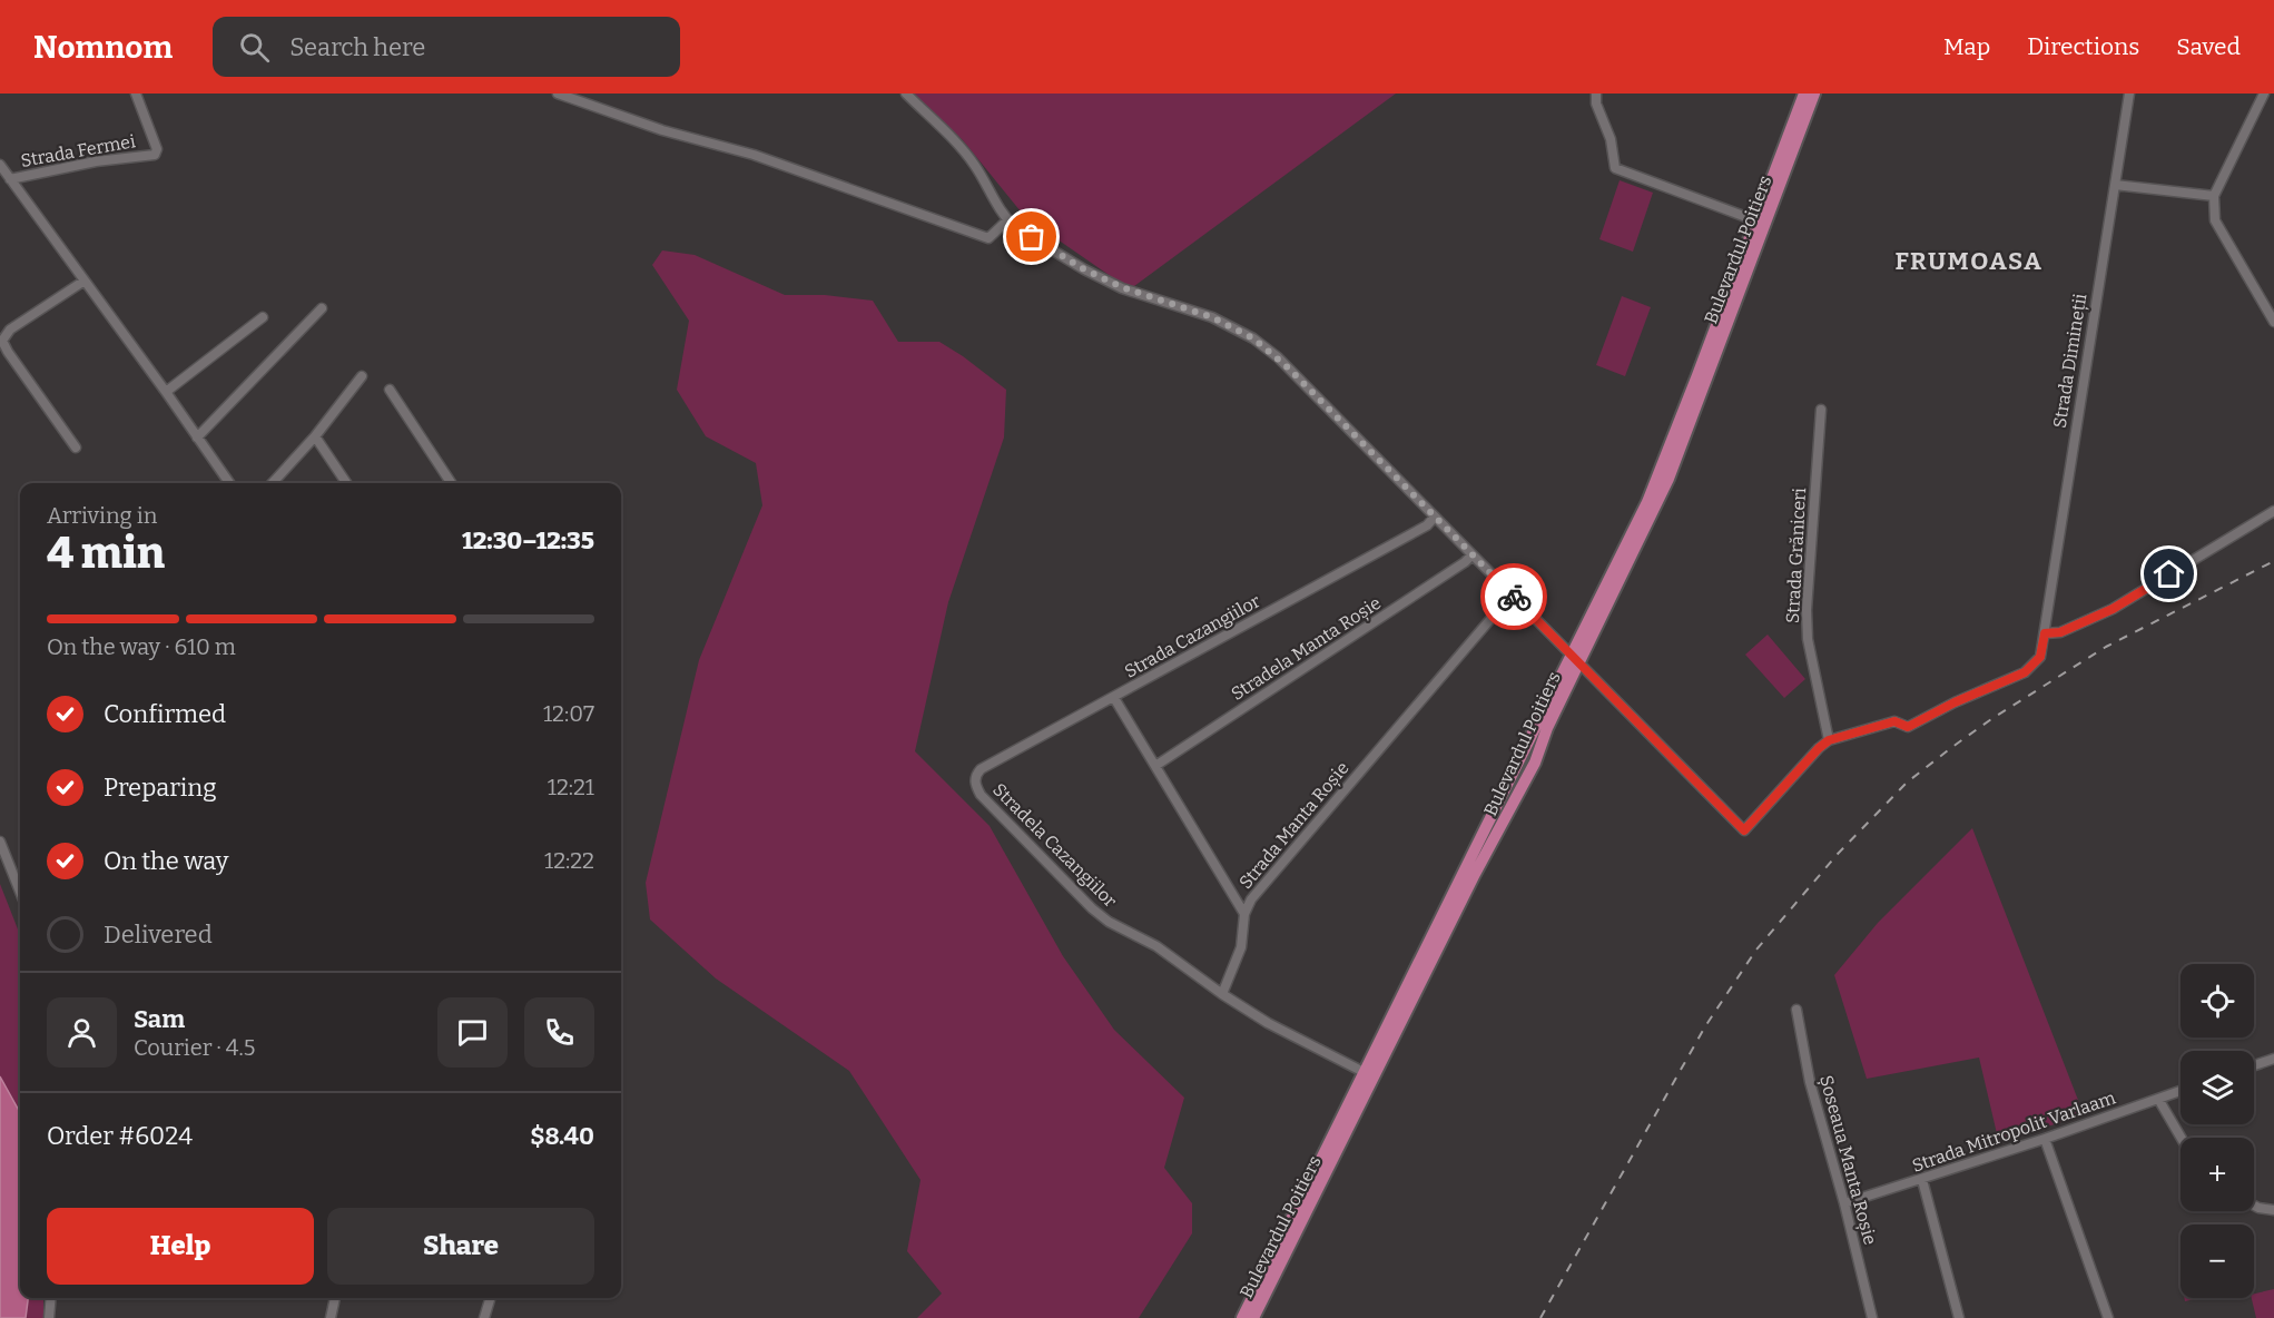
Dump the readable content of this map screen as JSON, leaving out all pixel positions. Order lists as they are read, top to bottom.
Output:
{
  "streets": {
    "main road": ["Bulevardul Poitiers"],
    "street": [
      "Strada Fermei",
      "Strada Dimineții",
      "Strada Grăniceri",
      "Strada Cazangiilor",
      "Stradela Manta Roșie",
      "Strada Manta Roșie",
      "Stradela Cazangiilor",
      "Strada Mitropolit Varlaam",
      "Șoseaua Manta Roșie"
    ]
  },
  "crossings": [
    ["Strada Cazangiilor", "Stradela Manta Roșie"],
    ["Strada Cazangiilor", "Strada Manta Roșie"],
    ["Strada Cazangiilor", "Stradela Cazangiilor"],
    ["Strada Manta Roșie", "Stradela Cazangiilor"],
    ["Strada Mitropolit Varlaam", "Șoseaua Manta Roșie"]
  ],
  "districts": ["FRUMOASA"],
  "page": {
    "header": "Nomnom",
    "search": "Search here",
    "nav": ["Map", "Directions", "Saved"],
    "heading": ["4 min", "Arriving in", "12:30–12:35"],
    "panel": [
      "Sam",
      "Courier · 4.5",
      "Order #6024",
      "$8.40"
    ],
    "bar": "On the way · 610 m",
    "list": [
      ["Confirmed", "12:07"],
      ["Preparing", "12:21"],
      ["On the way", "12:22"],
      "Delivered"
    ],
    "map_buttons": ["+", "−"],
    "buttons": ["Help", "Share"]
  }
}
